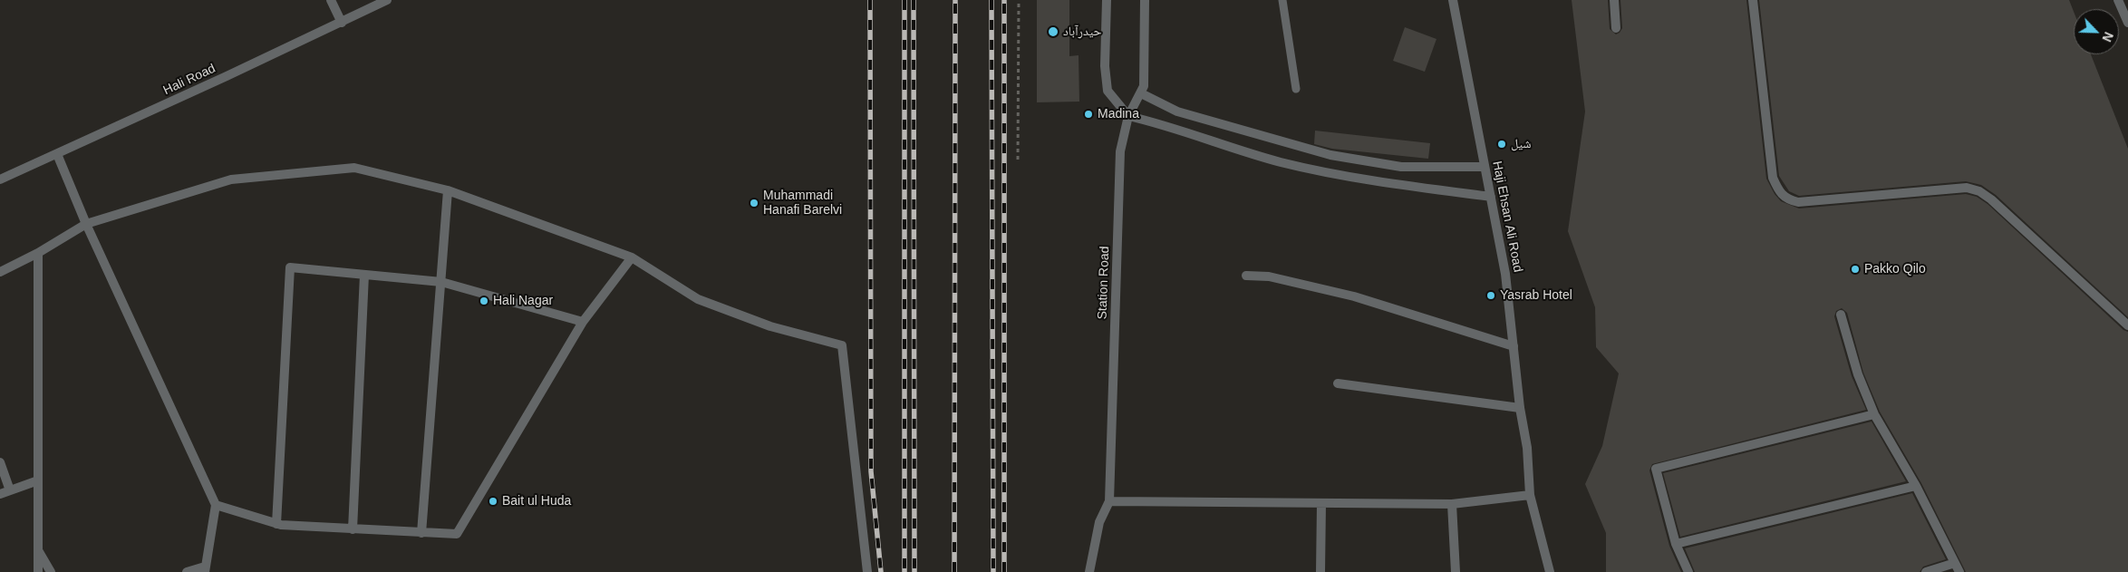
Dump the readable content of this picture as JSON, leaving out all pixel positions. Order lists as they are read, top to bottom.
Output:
{
  "streets": {
    "street": ["Hali Road", "Haji Ehsan Ali Road", "Station Road"]
  },
  "places": [
    "حیدرآباد",
    "Madina",
    "شیل",
    "Muhammadi Hanafi Barelvi",
    "Pakko Qilo",
    "Yasrab Hotel",
    "Hali Nagar",
    "Bait ul Huda"
  ],
  "north": "bottom right"
}
